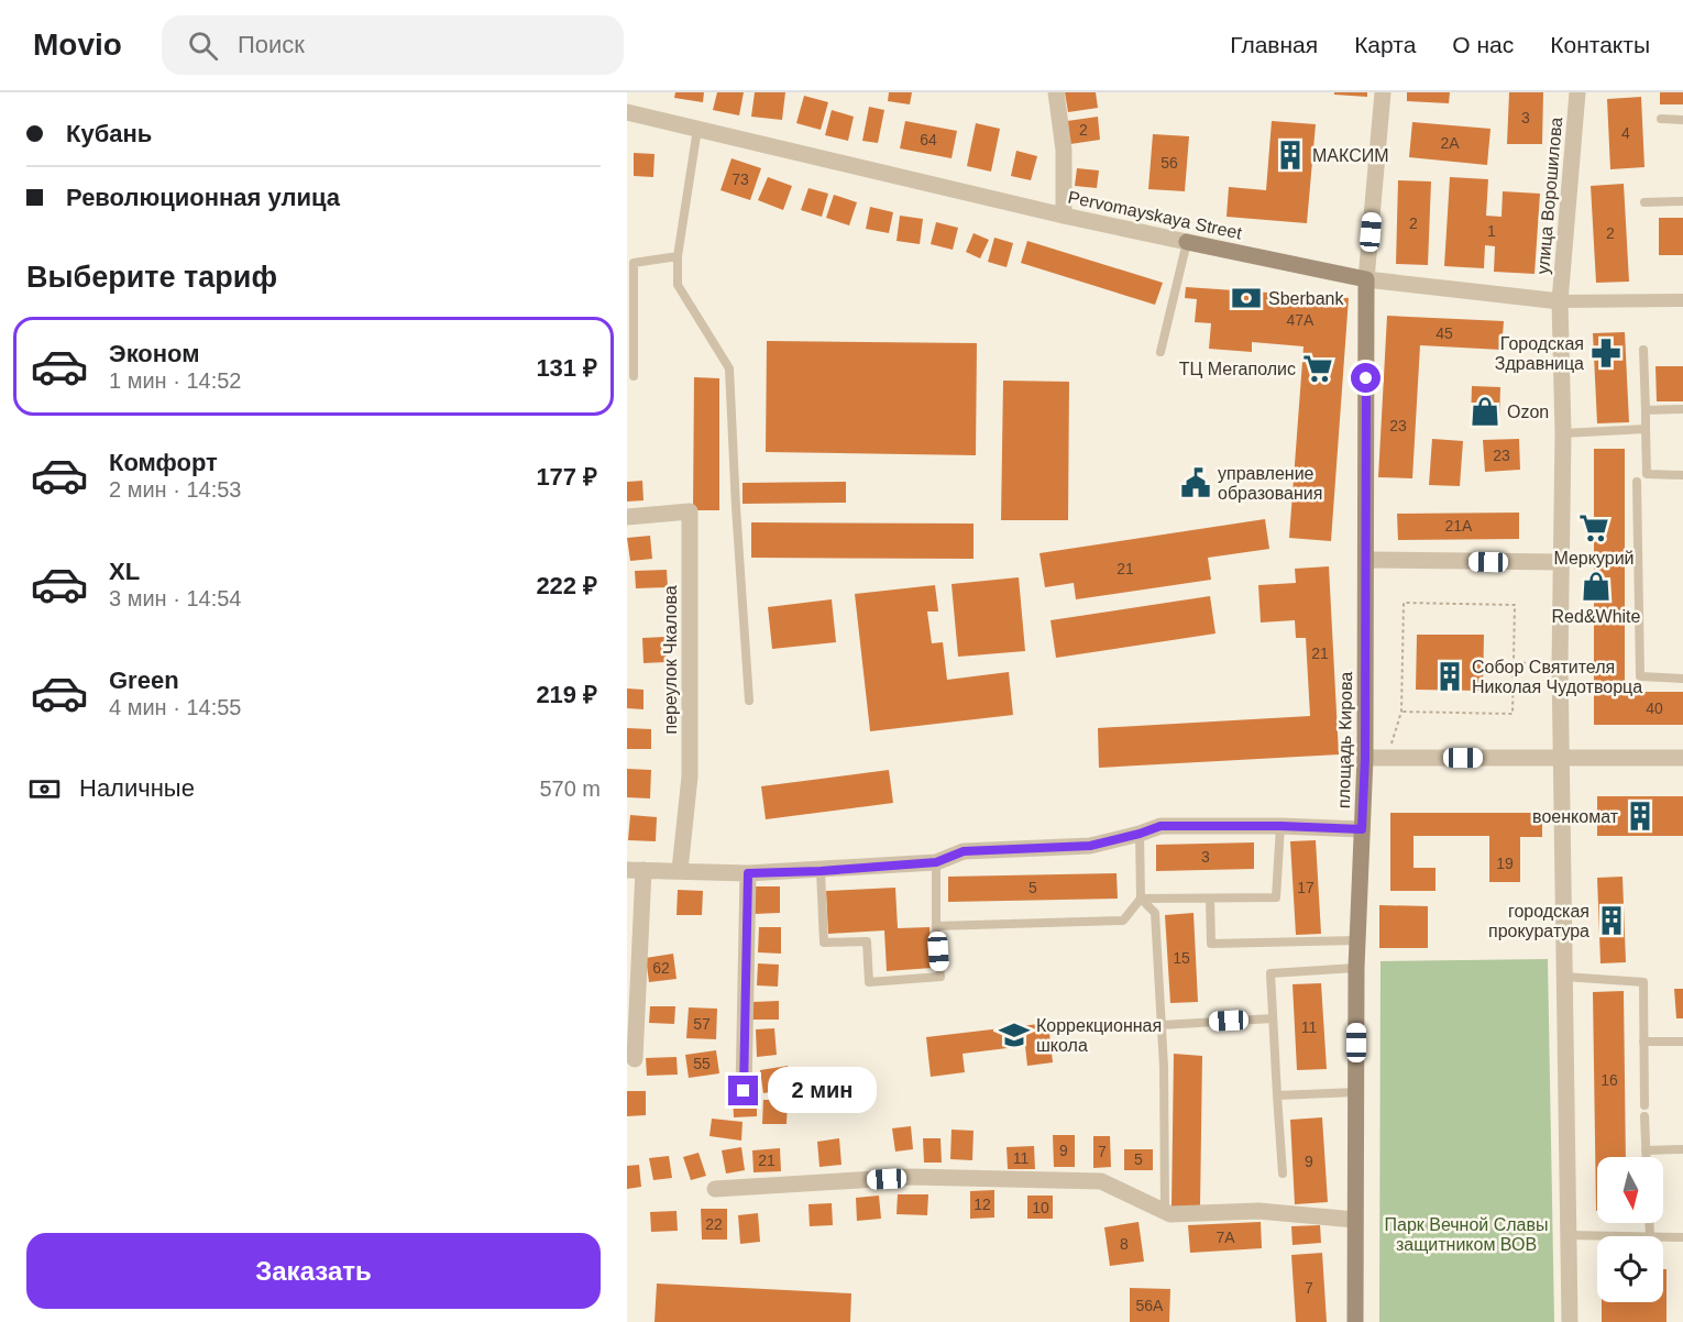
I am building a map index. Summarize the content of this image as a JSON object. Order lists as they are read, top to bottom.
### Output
{
  "streets": {
    "main road": ["Pervomayskaya Street", "площадь Кирова"],
    "street": ["улица Ворошилова", "переулок Чкалова"]
  },
  "crossings": [
    ["улица Ворошилова", "Pervomayskaya Street"],
    ["Pervomayskaya Street", "площадь Кирова"]
  ],
  "parks": ["Парк Вечной Славы защитником ВОВ"],
  "places": {
    "building": [
      "МАКСИМ",
      "Собор Святителя Николая Чудотворца",
      "военкомат",
      "городская прокуратура"
    ],
    "bank": ["Sberbank"],
    "pharmacy": ["Городская Здравница"],
    "supermarket": ["ТЦ Мегаполис", "Меркурий"],
    "shop": ["Ozon", "Red&White"],
    "public building": ["управление образования"],
    "school or university": ["Коррекционная школа"]
  },
  "house_numbers": [
    "3",
    "2",
    "4",
    "64",
    "2А",
    "56",
    "73",
    "2",
    "1",
    "2",
    "47А",
    "45",
    "23",
    "23",
    "21А",
    "21",
    "21",
    "40",
    "3",
    "19",
    "5",
    "17",
    "15",
    "62",
    "57",
    "11",
    "55",
    "16",
    "9",
    "7",
    "11",
    "5",
    "21",
    "9",
    "12",
    "10",
    "22",
    "7А",
    "8",
    "7",
    "56А"
  ],
  "north": "bottom",
  "page": {
    "header": "Movio",
    "search": "Поиск",
    "nav": [
      "Главная",
      "Карта",
      "О нас",
      "Контакты"
    ],
    "banner": ["Кубань", "Революционная улица"],
    "heading": "Выберите тариф",
    "list": [
      {
        "name": "Эконом",
        "note": "1 мин · 14:52",
        "value": "131 ₽"
      },
      {
        "name": "Комфорт",
        "note": "2 мин · 14:53",
        "value": "177 ₽"
      },
      {
        "name": "XL",
        "note": "3 мин · 14:54",
        "value": "222 ₽"
      },
      {
        "name": "Green",
        "note": "4 мин · 14:55",
        "value": "219 ₽"
      }
    ],
    "pay": ["Наличные", "570 m"],
    "bubble": "2 мин",
    "buttons": "Заказать"
  }
}
